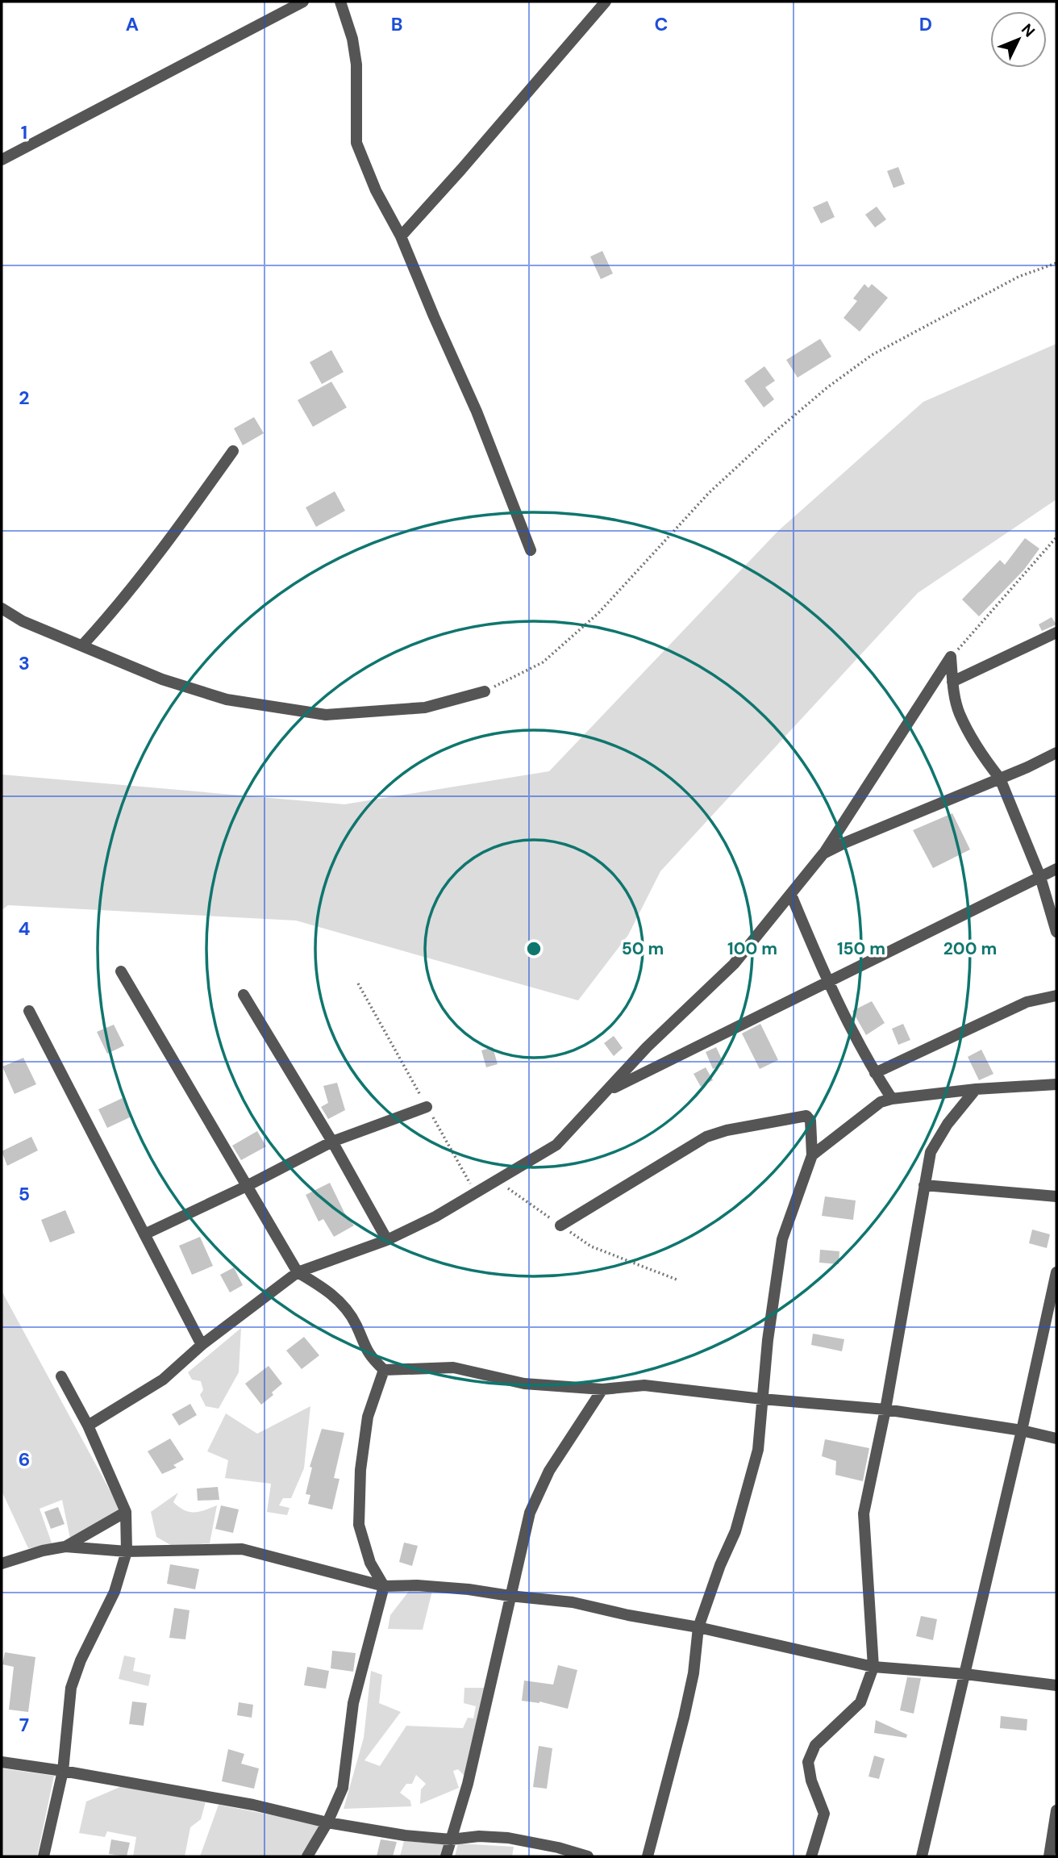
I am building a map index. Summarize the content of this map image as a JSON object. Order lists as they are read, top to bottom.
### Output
{
  "north": "top right",
  "grid": {
    "columns": [
      "A",
      "B",
      "C",
      "D"
    ],
    "rows": [
      "1",
      "2",
      "3",
      "4",
      "5",
      "6",
      "7"
    ]
  },
  "rings": [
    "50 m",
    "100 m",
    "150 m",
    "200 m"
  ]
}
